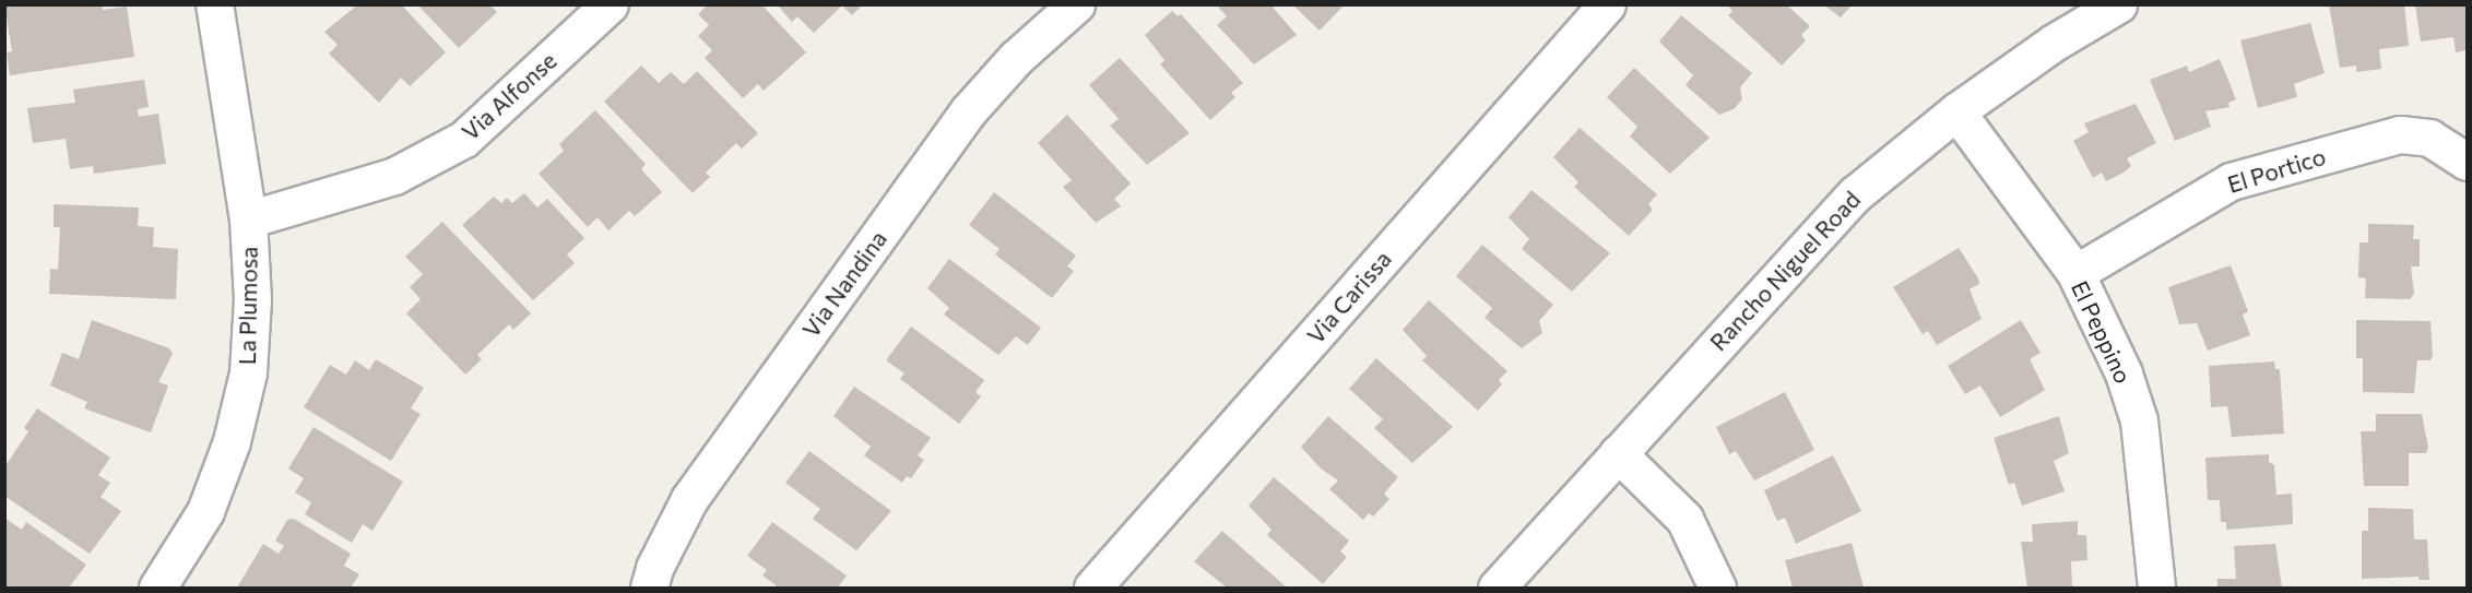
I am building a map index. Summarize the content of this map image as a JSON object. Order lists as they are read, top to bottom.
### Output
{
  "streets": {
    "street": [
      "Via Alfonse",
      "El Portico",
      "Rancho Niguel Road",
      "Via Nandina",
      "Via Carissa",
      "La Plumosa",
      "El Peppino"
    ]
  },
  "crossings": [
    ["Via Alfonse", "La Plumosa"],
    ["El Portico", "El Peppino"],
    ["Rancho Niguel Road", "El Peppino"]
  ]
}
